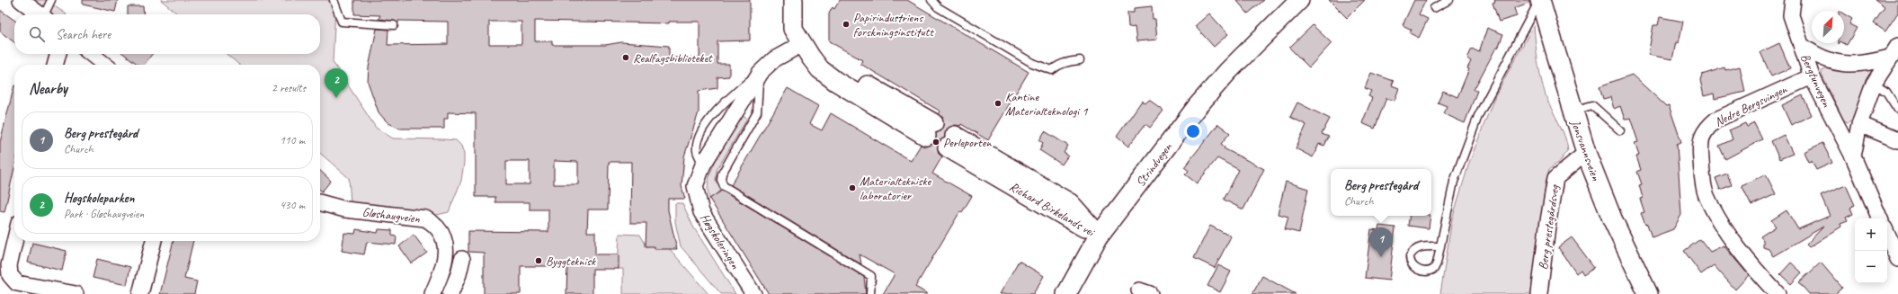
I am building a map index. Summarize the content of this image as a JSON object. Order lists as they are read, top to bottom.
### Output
{
  "streets": {
    "street": [
      "Bergtunvegen",
      "Nedre Bergsvingen",
      "Jonsvannsveien",
      "Strindvegen",
      "Richard Birkelands vei",
      "Gløshaugveien",
      "Berg prestegårdsveg",
      "Høgskoleringen"
    ]
  },
  "crossings": [
    ["Bergtunvegen", "Nedre Bergsvingen"],
    ["Jonsvannsveien", "Berg prestegårdsveg"],
    ["Strindvegen", "Richard Birkelands vei"]
  ],
  "places": [
    "Papirindustriens forskningsinstitutt",
    "Realfagsbiblioteket",
    "Kantine Materialteknologi 1",
    "Perleporten",
    "Materialtekniske laboratorier",
    "Byggteknisk"
  ],
  "north": "top right",
  "page": {
    "search": "Search here",
    "heading": ["Nearby", "2 results"],
    "pins": ["2", "1"],
    "list": [
      {
        "mark": "1",
        "name": "Berg prestegård",
        "note": "Church",
        "value": "110 m"
      },
      {
        "mark": "2",
        "name": "Høgskoleparken",
        "note": "Park · Gløshaugveien",
        "value": "430 m"
      }
    ],
    "popup": ["Berg prestegård", "Church"],
    "map_buttons": ["+", "−"]
  }
}
